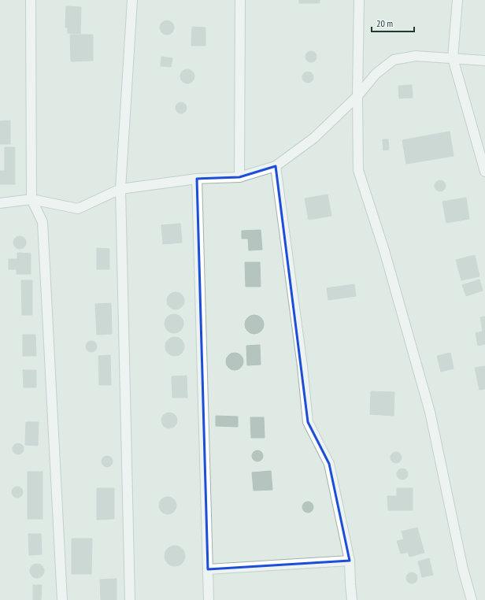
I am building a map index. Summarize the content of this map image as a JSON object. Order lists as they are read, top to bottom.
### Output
{
  "scale_bar": "20 m"
}
